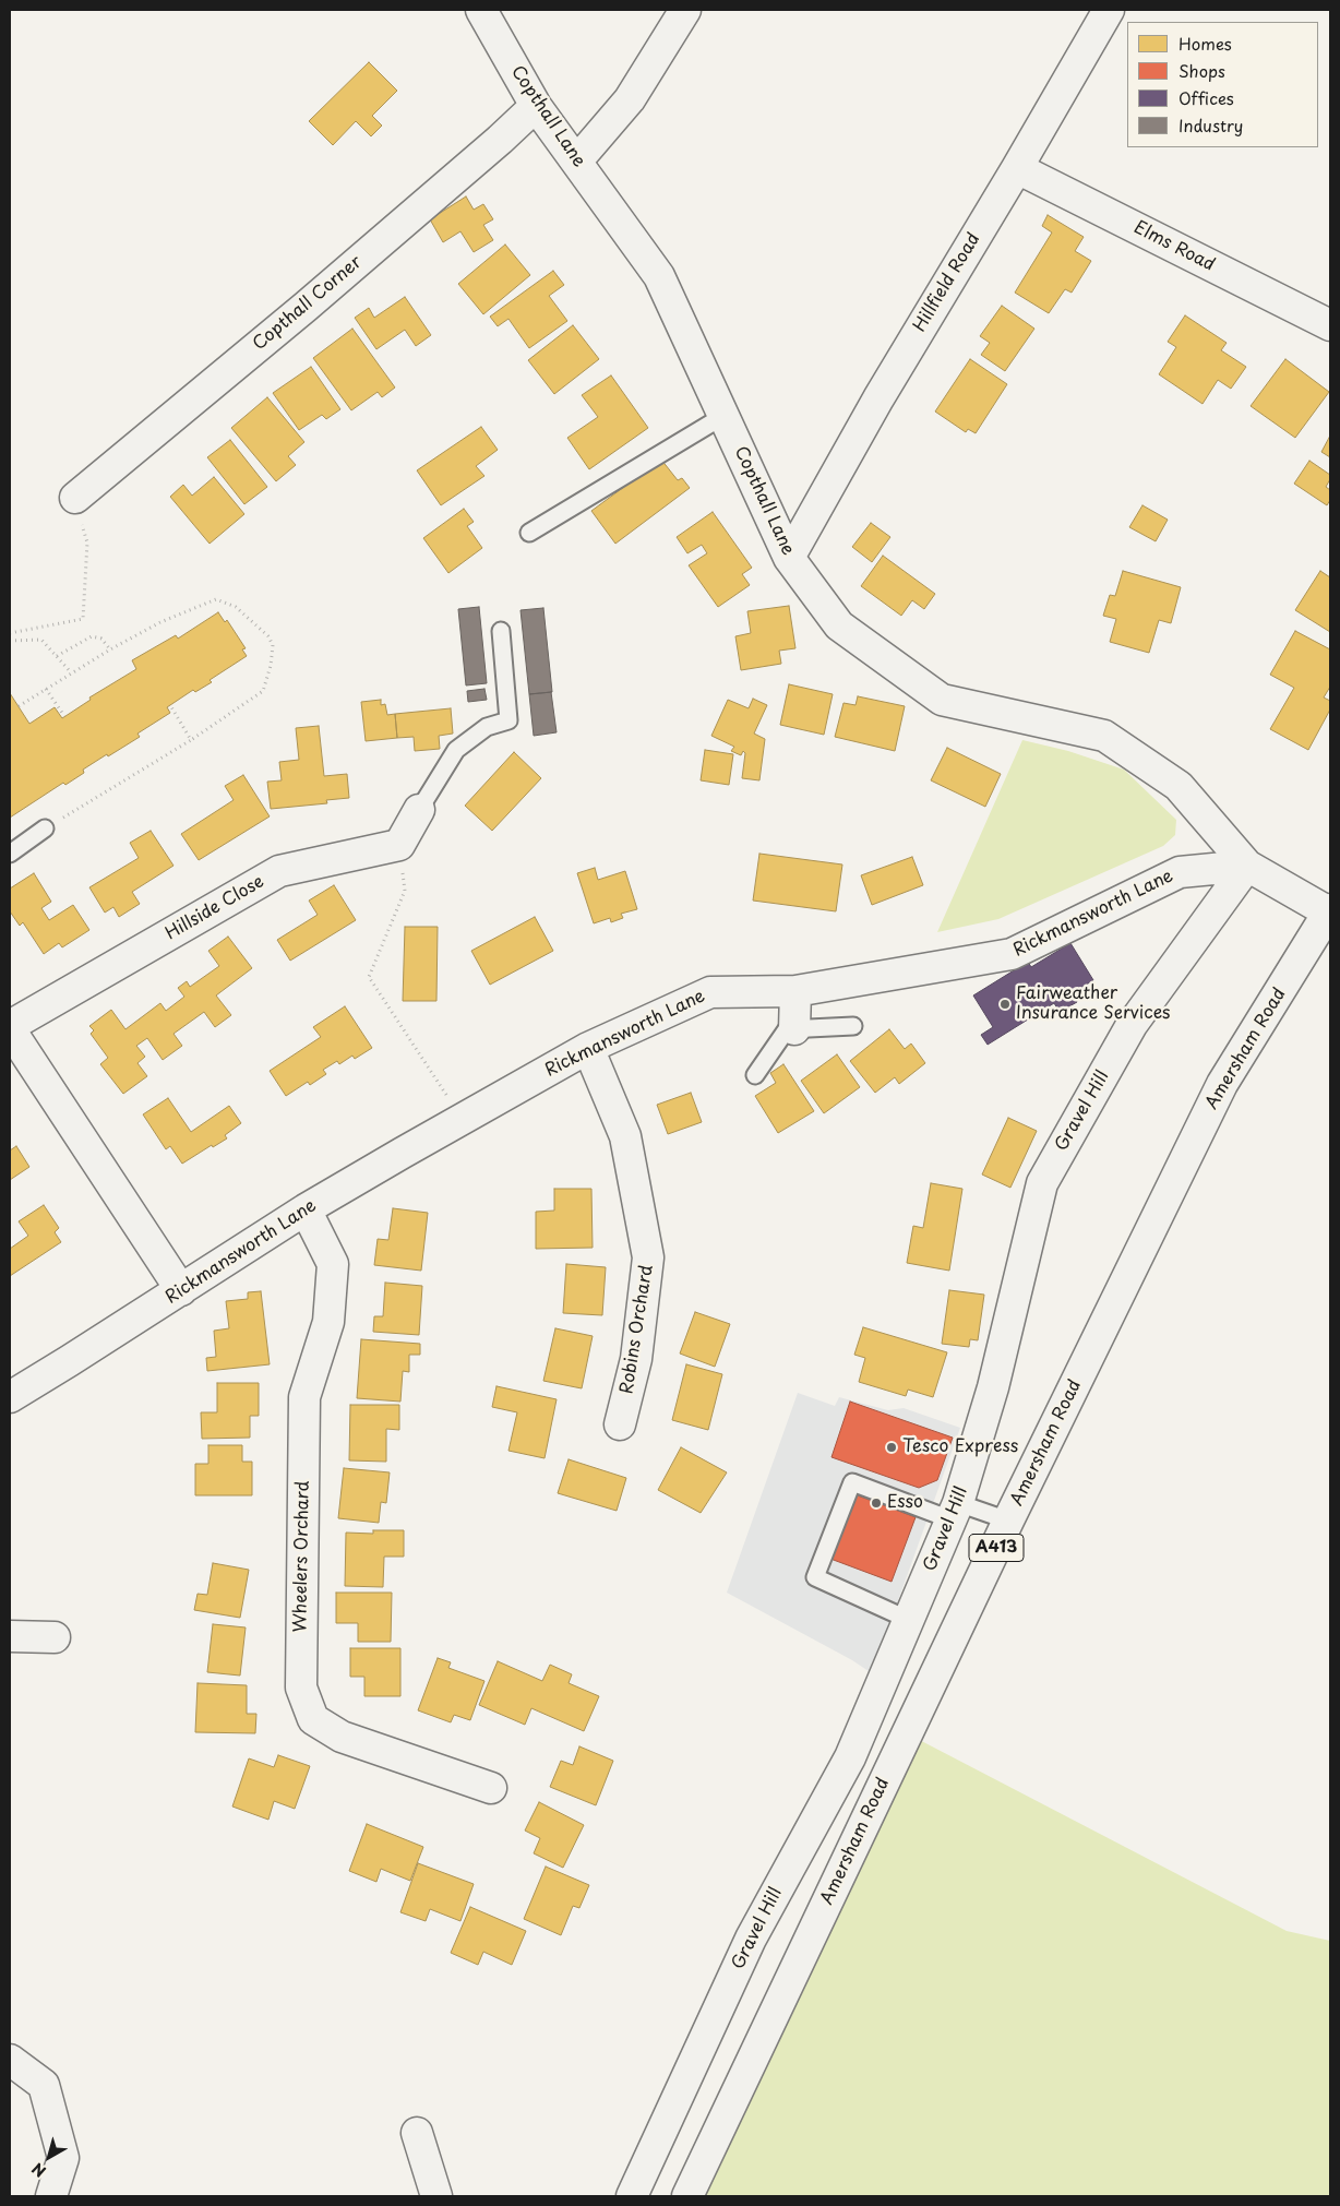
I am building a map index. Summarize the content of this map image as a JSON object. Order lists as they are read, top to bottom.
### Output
{
  "streets": {
    "main road": [
      "Copthall Lane",
      "Elms Road",
      "Hillfield Road",
      "Copthall Corner",
      "Hillside Close",
      "Rickmansworth Lane",
      "Amersham Road",
      "Gravel Hill",
      "Robins Orchard",
      "A413",
      "Wheelers Orchard"
    ]
  },
  "crossings": [
    ["Copthall Lane", "Hillfield Road"],
    ["Copthall Lane", "Copthall Corner"],
    ["Copthall Lane", "Rickmansworth Lane"],
    ["Copthall Lane", "Gravel Hill"],
    ["Elms Road", "Hillfield Road"],
    ["Hillside Close", "Rickmansworth Lane"],
    ["Rickmansworth Lane", "Gravel Hill"],
    ["Rickmansworth Lane", "Robins Orchard"],
    ["Rickmansworth Lane", "Wheelers Orchard"]
  ],
  "places": ["Fairweather Insurance Services", "Tesco Express", "Esso"],
  "legend": [
    "Homes",
    "Shops",
    "Offices",
    "Industry"
  ],
  "north": "bottom left"
}
